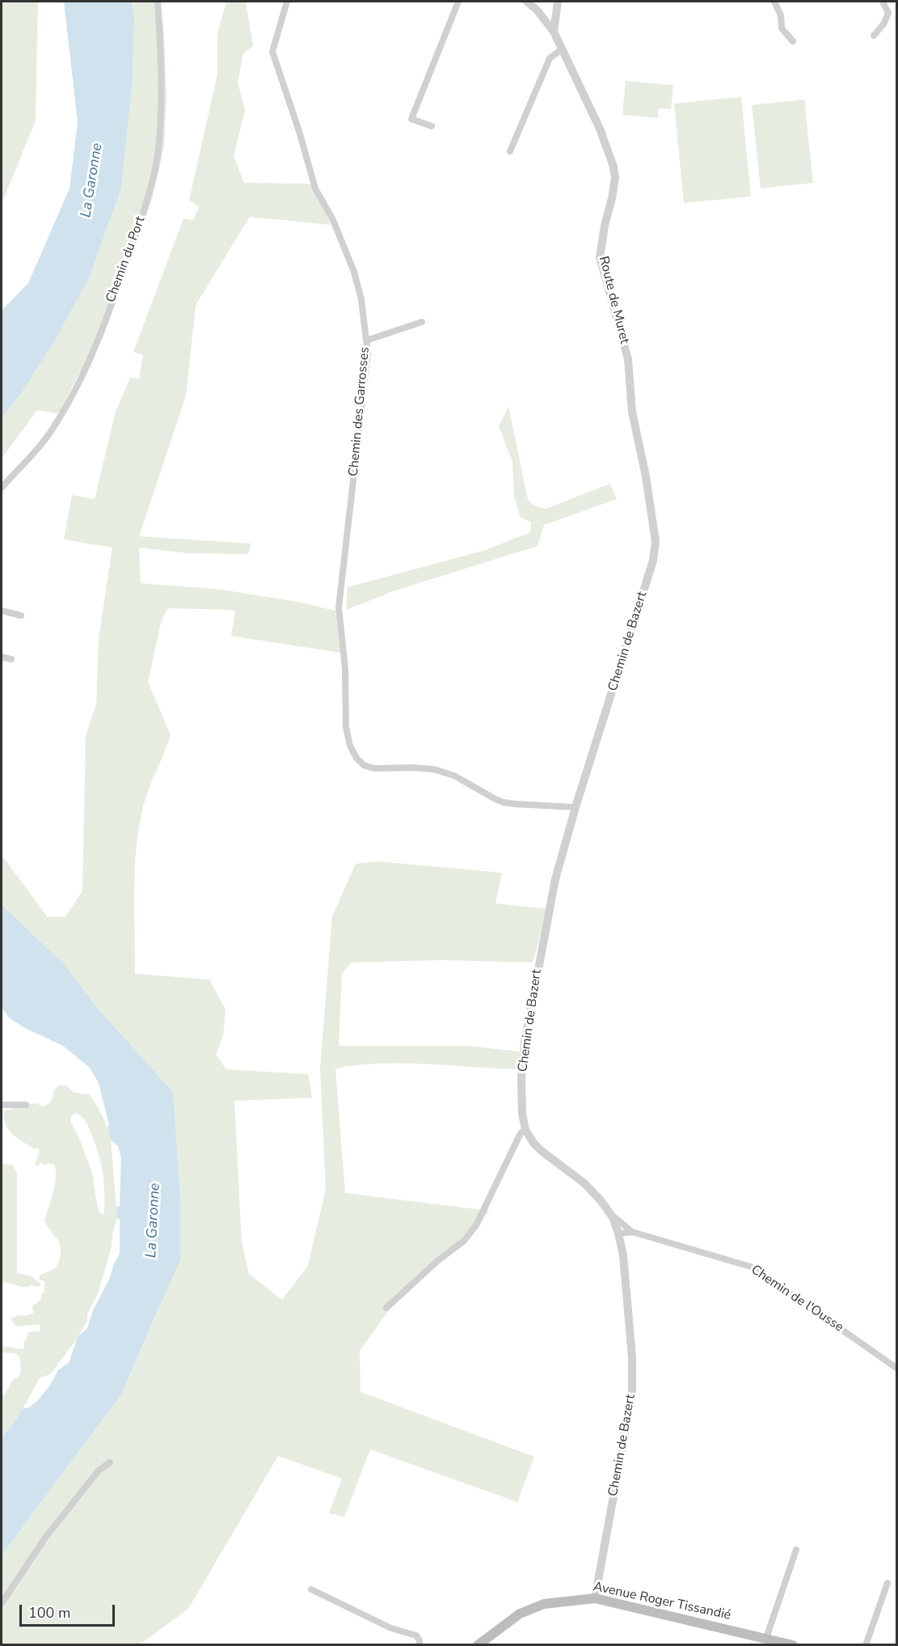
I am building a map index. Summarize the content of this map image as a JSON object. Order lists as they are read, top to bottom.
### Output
{
  "streets": {
    "main road": ["Avenue Roger Tissandié"],
    "street": [
      "Chemin du Port",
      "Route de Muret",
      "Chemin des Garrosses",
      "Chemin de Bazert",
      "Chemin de l'Ousse"
    ]
  },
  "crossings": [
    ["Route de Muret", "Chemin de Bazert"],
    ["Chemin des Garrosses", "Chemin de Bazert"],
    ["Chemin de Bazert", "Chemin de l'Ousse"],
    ["Chemin de Bazert", "Avenue Roger Tissandié"]
  ],
  "water": ["La Garonne"],
  "scale_bar": "100 m"
}
